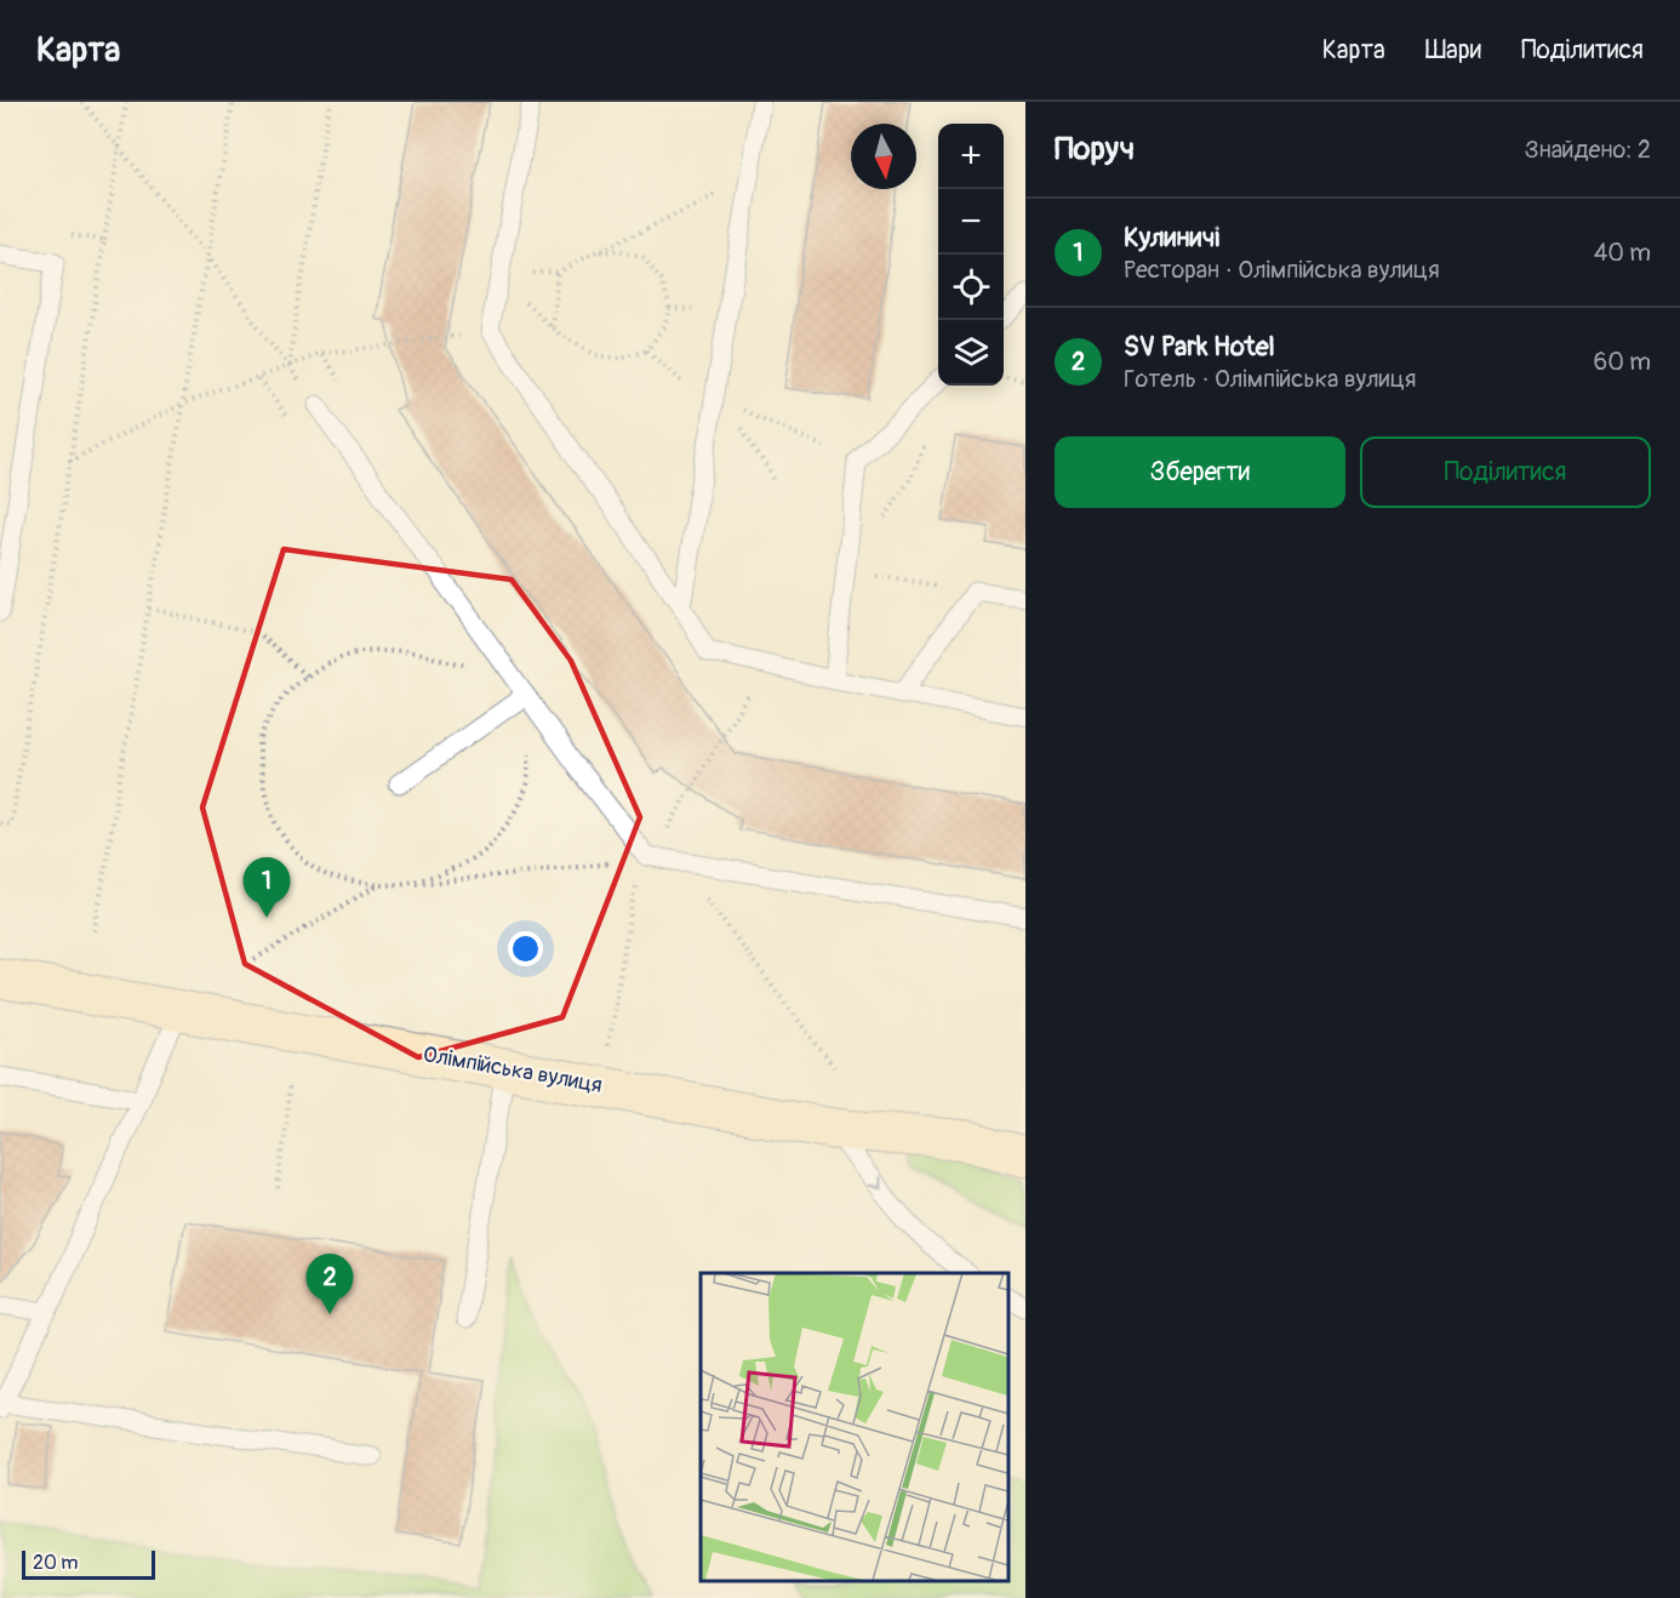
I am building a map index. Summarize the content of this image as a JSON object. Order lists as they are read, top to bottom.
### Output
{
  "streets": {
    "street": ["Олімпійська вулиця"]
  },
  "scale_bar": "20 m",
  "north": "bottom",
  "page": {
    "header": "Карта",
    "nav": ["Карта", "Шари", "Поділитися"],
    "heading": ["Поруч", "Знайдено: 2"],
    "map_buttons": ["+", "−"],
    "list": [
      {
        "mark": "1",
        "name": "Кулиничі",
        "note": "Ресторан · Олімпійська вулиця",
        "value": "40 m"
      },
      {
        "mark": "2",
        "name": "SV Park Hotel",
        "note": "Готель · Олімпійська вулиця",
        "value": "60 m"
      }
    ],
    "buttons": ["Зберегти", "Поділитися"],
    "pins": ["1", "2"],
    "scale": "20 m"
  }
}
